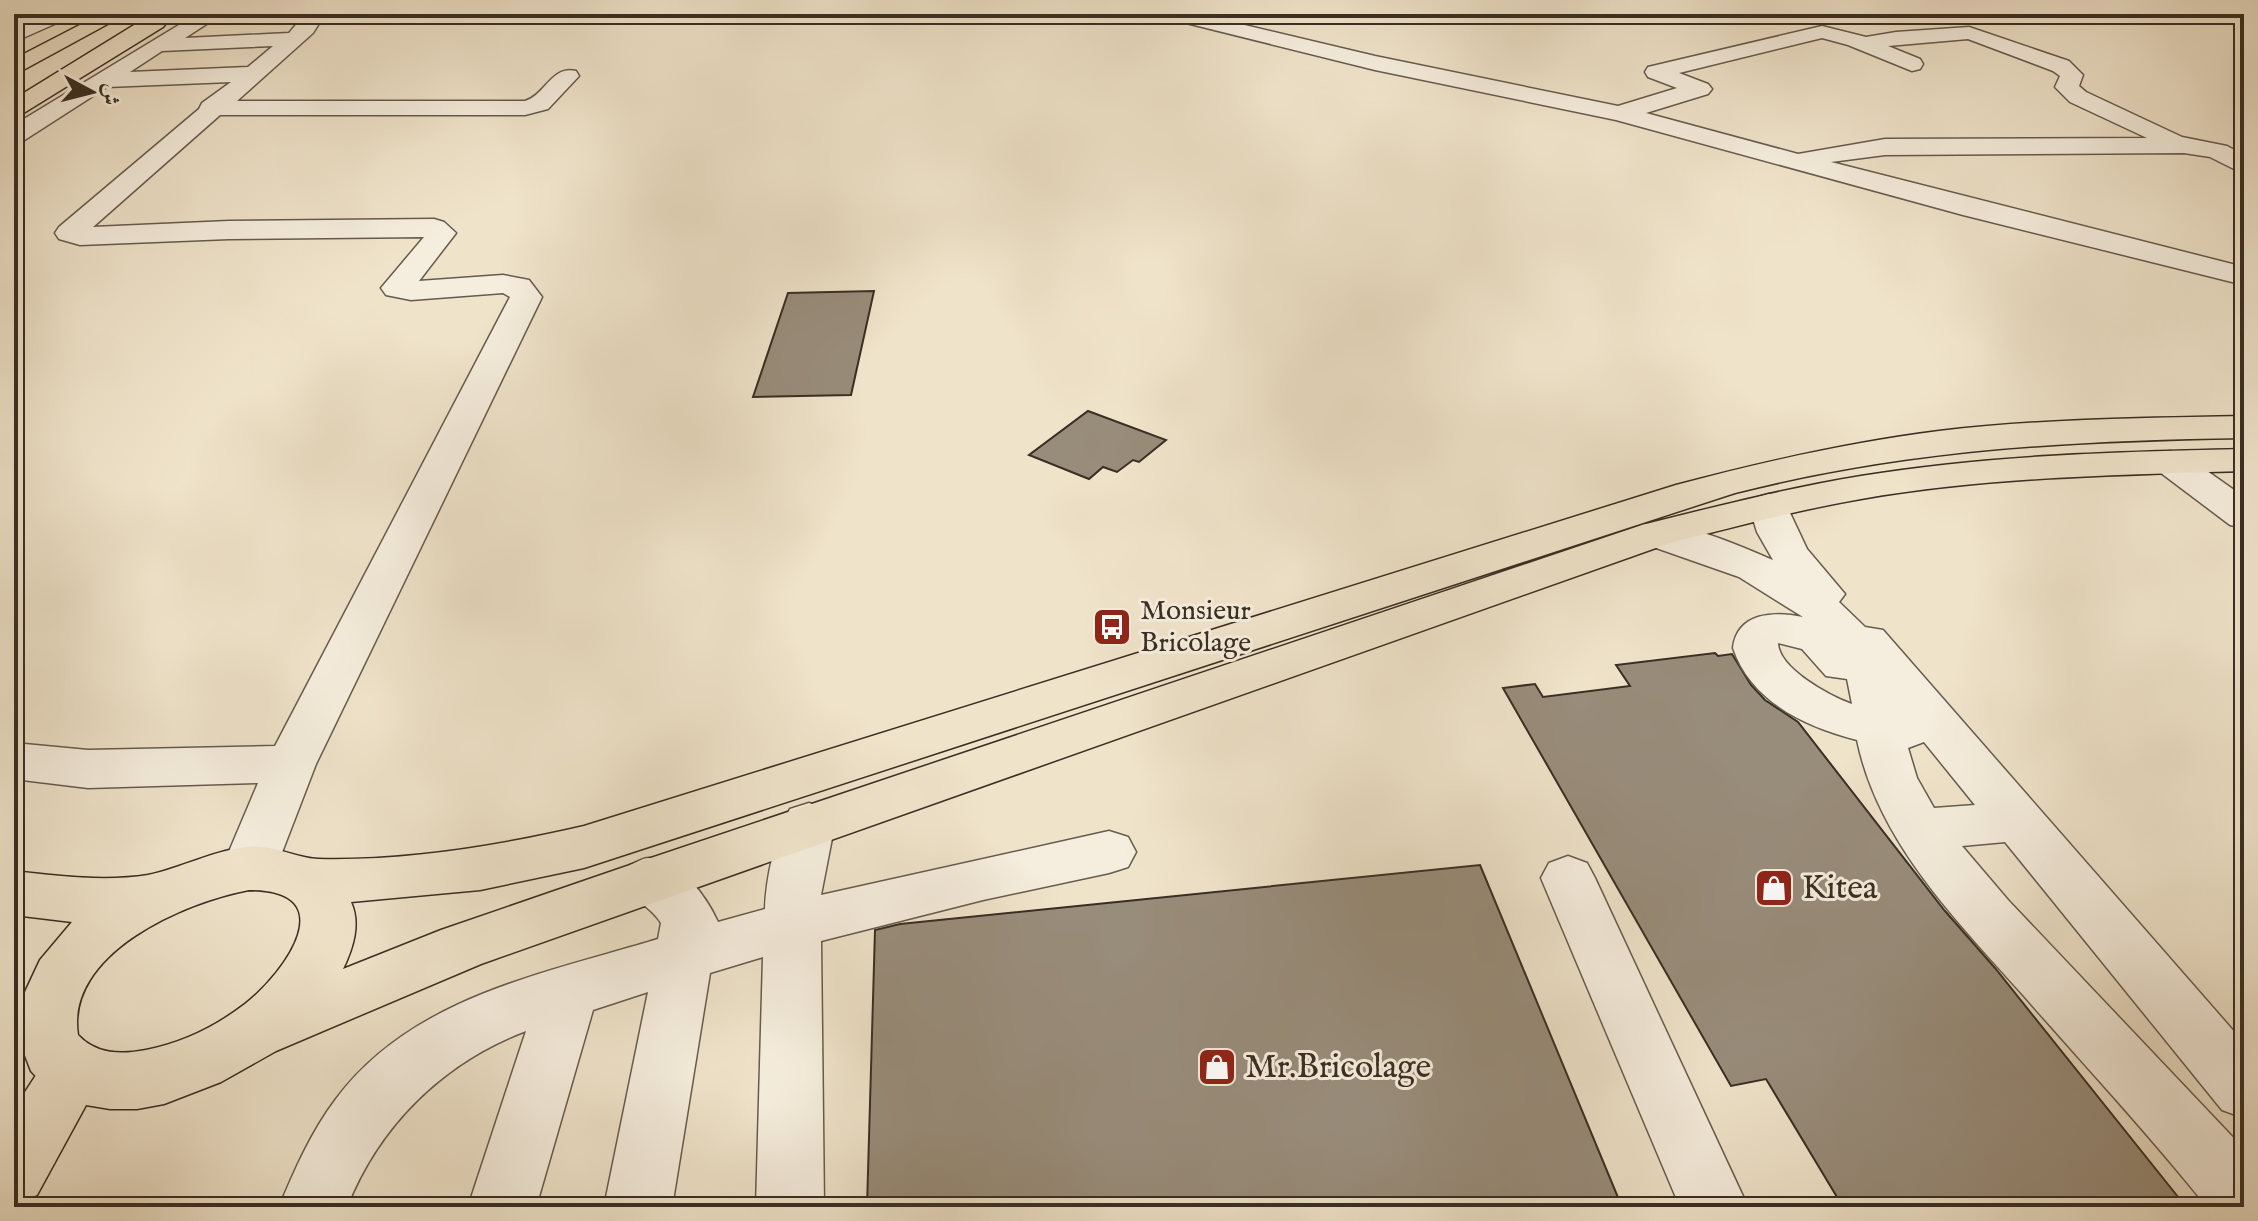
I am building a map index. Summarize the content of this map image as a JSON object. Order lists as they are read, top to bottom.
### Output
{
  "places": {
    "bus stop": ["Monsieur Bricolage"],
    "shop": ["Kitea", "Mr.Bricolage"]
  },
  "north": "right"
}
